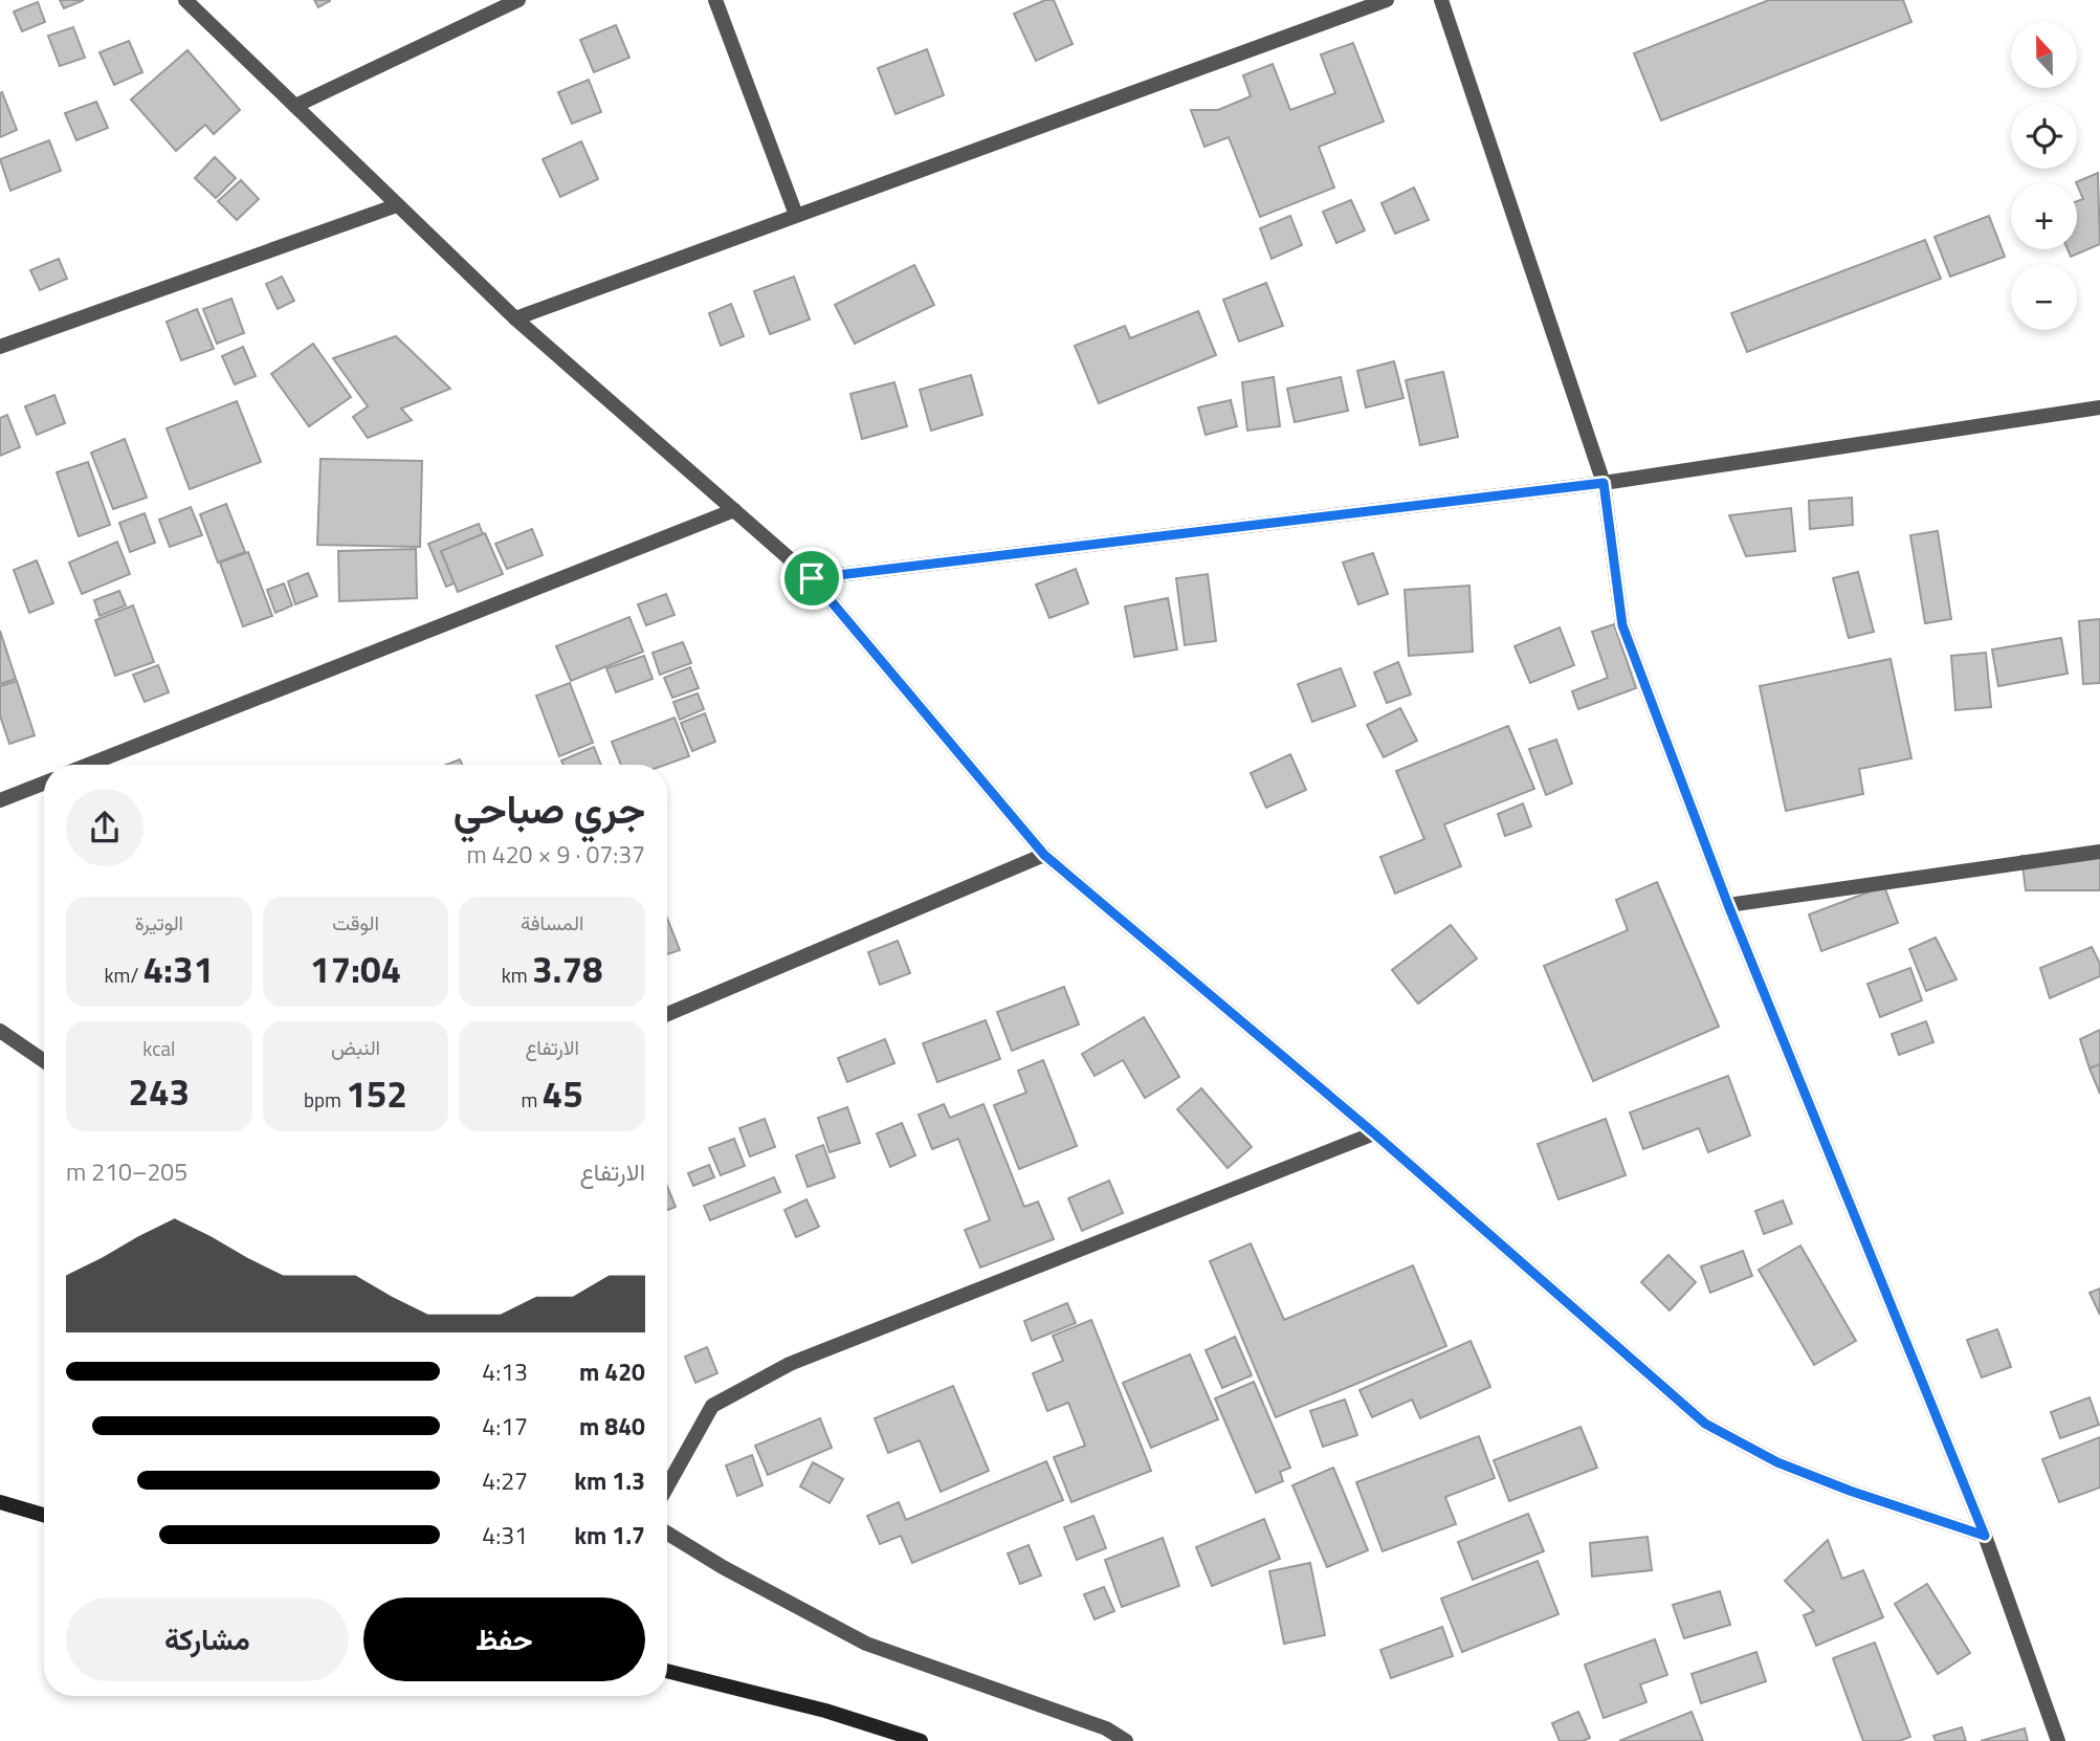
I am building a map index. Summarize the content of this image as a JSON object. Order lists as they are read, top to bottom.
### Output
{
  "north": "top",
  "page": {
    "map_buttons": ["+", "−"],
    "heading": ["جري صباحي", "07:37 · 9 × 420 m"],
    "stats": [
      ["المسافة", "3.78 km"],
      ["الوقت", "17:04"],
      ["الوتيرة", "4:31 /km"],
      ["الارتفاع", "45 m"],
      ["النبض", "152 bpm"],
      ["kcal", "243"]
    ],
    "chart": ["الارتفاع", "205–210 m"],
    "list": [
      {
        "name": "420 m",
        "note": "4:13"
      },
      {
        "name": "840 m",
        "note": "4:17"
      },
      {
        "name": "1.3 km",
        "note": "4:27"
      },
      {
        "name": "1.7 km",
        "note": "4:31"
      }
    ],
    "buttons": ["حفظ", "مشاركة"]
  }
}
